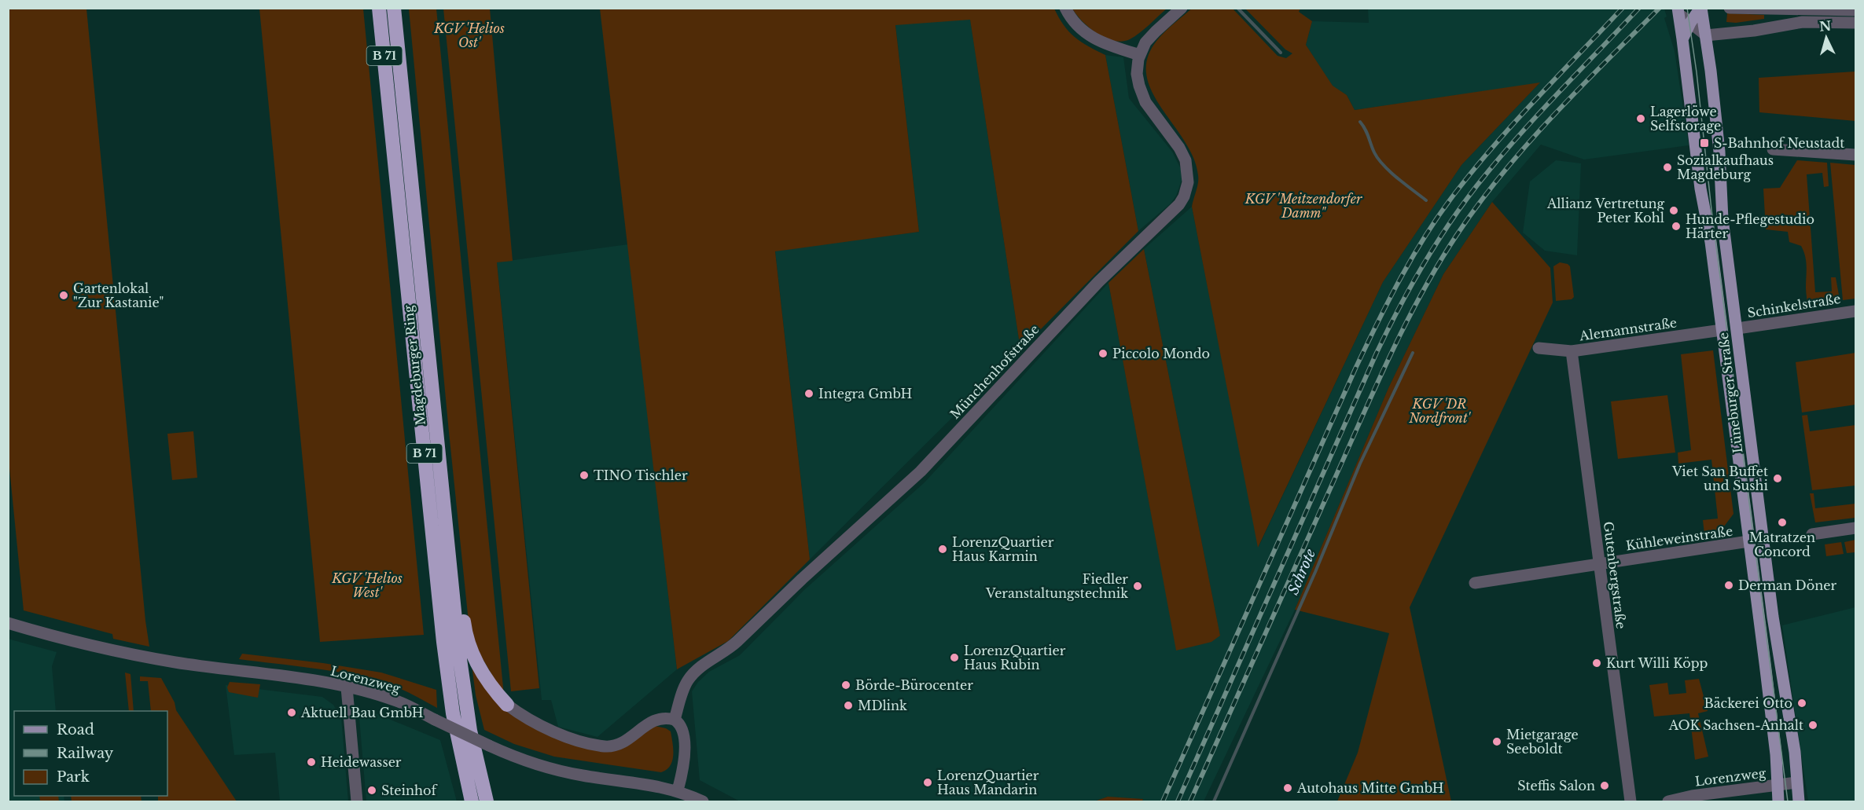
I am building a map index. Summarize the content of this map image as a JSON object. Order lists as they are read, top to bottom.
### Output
{
  "streets": {
    "highway": ["B 71", "Magdeburger Ring"],
    "main road": ["Lüneburger Straße"],
    "street": [
      "Schinkelstraße",
      "Alemannstraße",
      "Münchenhofstraße",
      "Kühleweinstraße",
      "Gutenbergstraße",
      "Lorenzweg"
    ]
  },
  "crossings": [
    ["Schinkelstraße", "Lüneburger Straße"],
    ["Alemannstraße", "Lüneburger Straße"],
    ["Alemannstraße", "Gutenbergstraße"],
    ["Lüneburger Straße", "Kühleweinstraße"],
    ["Lüneburger Straße", "Lorenzweg"],
    ["Kühleweinstraße", "Gutenbergstraße"]
  ],
  "water": ["Schrote"],
  "parks": [
    "KGV 'Helios Ost'",
    "KGV 'Meitzendorfer Damm\"",
    "KGV 'DR Nordfront'",
    "KGV 'Helios West'"
  ],
  "places": {
    "other": [
      "Lagerlöwe Selfstorage",
      "Sozialkaufhaus Magdeburg",
      "Allianz Vertretung Peter Kohl",
      "Hunde-Pflegestudio Härter",
      "Gartenlokal \"Zur Kastanie\"",
      "Piccolo Mondo",
      "Integra GmbH",
      "TINO Tischler",
      "Viet San Buffet und Sushi",
      "Matratzen Concord",
      "LorenzQuartier Haus Karmin",
      "Derman Döner",
      "Fiedler Veranstaltungstechnik",
      "LorenzQuartier Haus Rubin",
      "Kurt Willi Köpp",
      "Börde-Bürocenter",
      "Bäckerei Otto",
      "MDlink",
      "Aktuell Bau GmbH",
      "AOK Sachsen-Anhalt",
      "Mietgarage Seeboldt",
      "Heidewasser",
      "LorenzQuartier Haus Mandarin",
      "Steffis Salon",
      "Autohaus Mitte GmbH",
      "Steinhof"
    ],
    "transit": ["S-Bahnhof Neustadt"]
  },
  "legend": ["Road", "Railway", "Park"],
  "north": "top"
}
